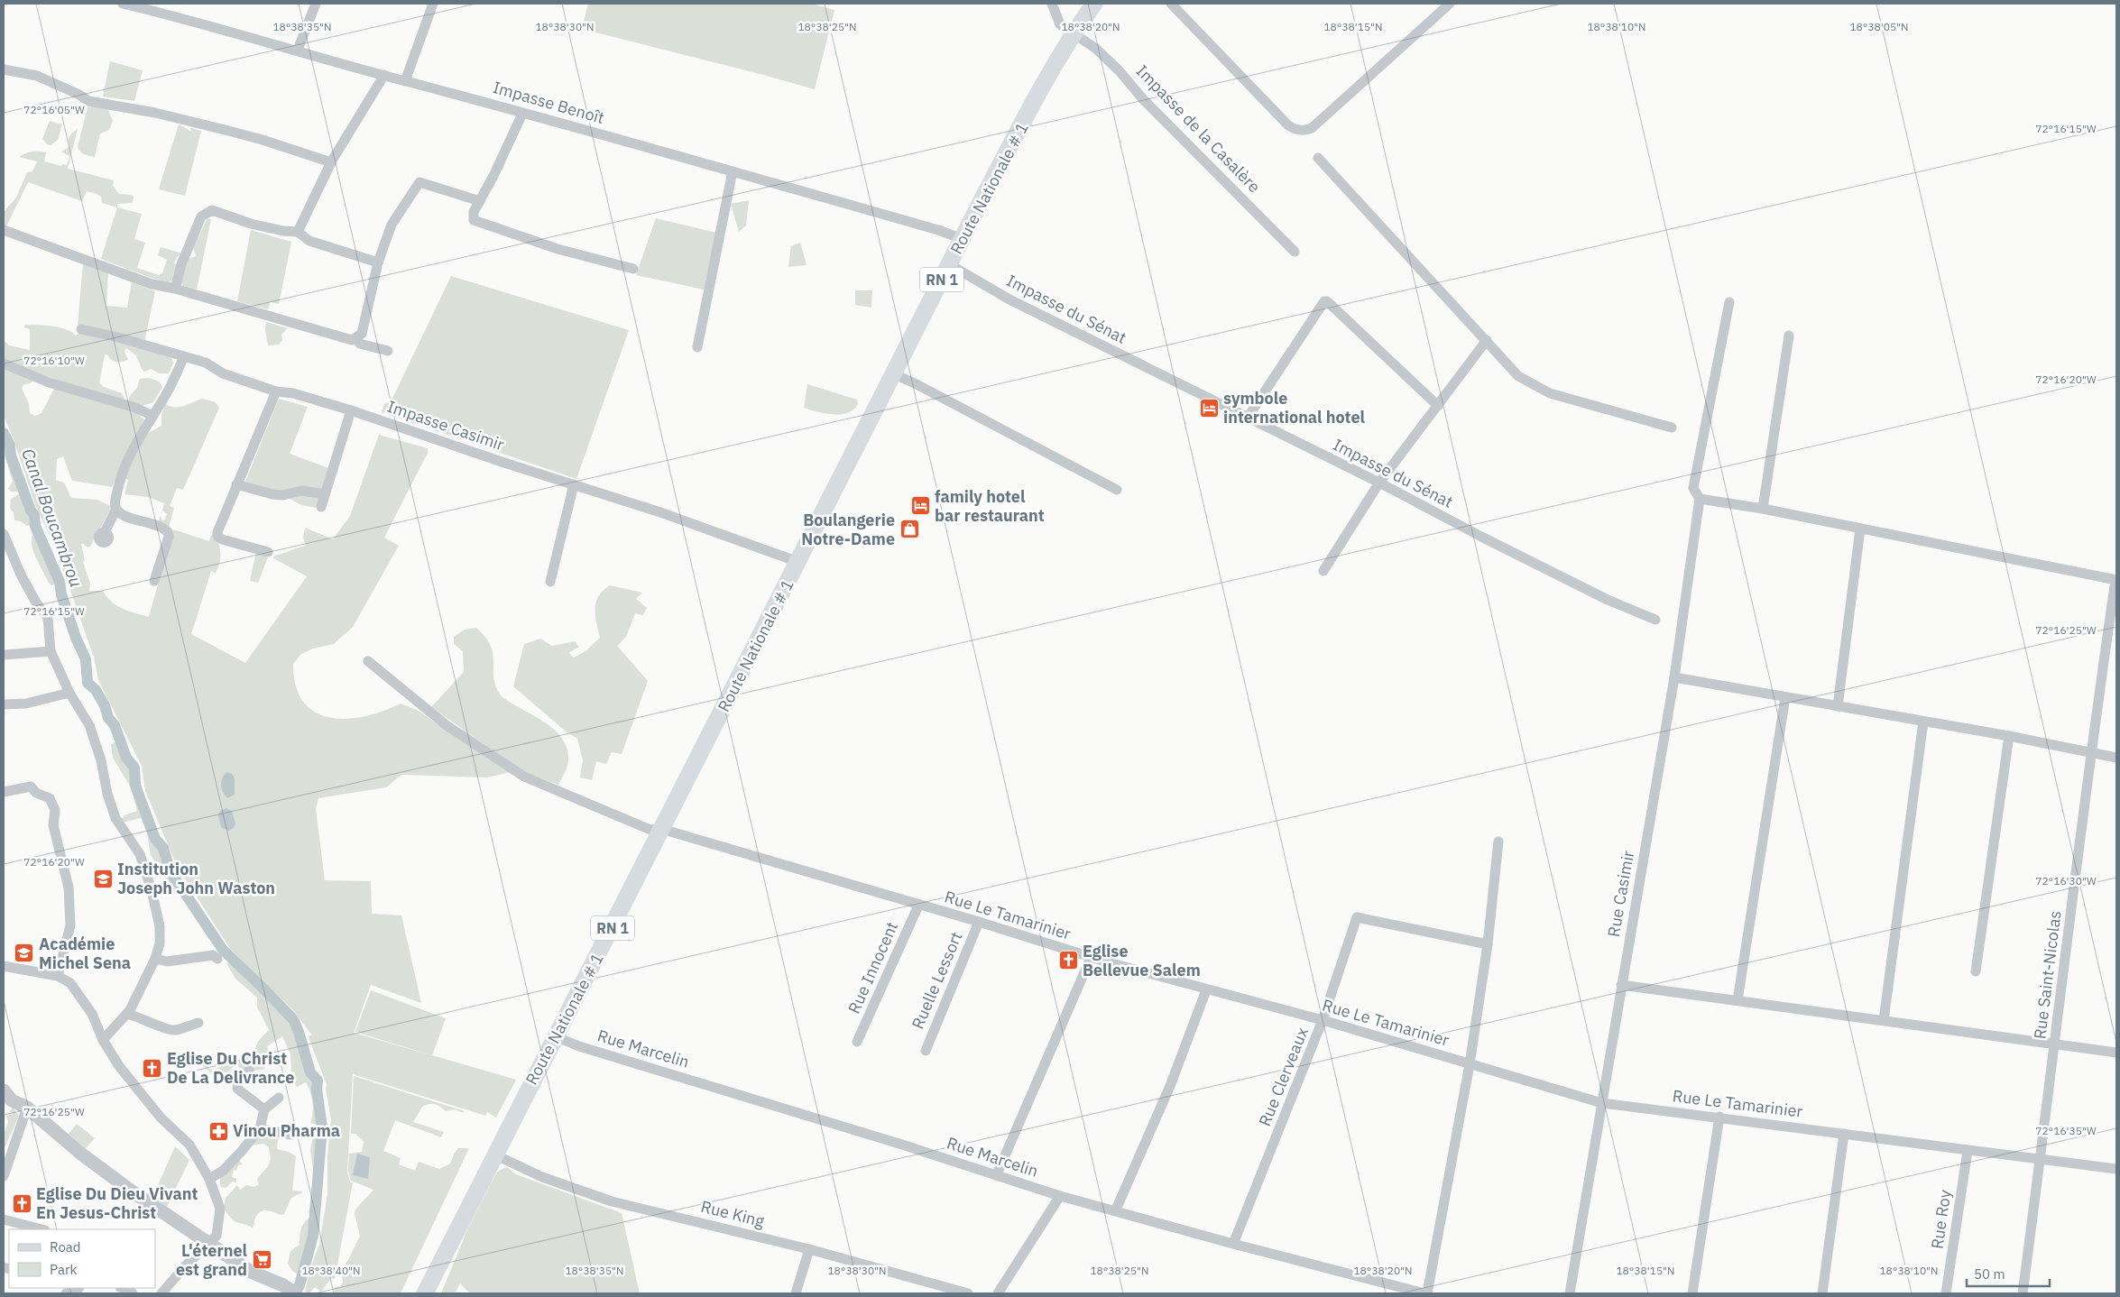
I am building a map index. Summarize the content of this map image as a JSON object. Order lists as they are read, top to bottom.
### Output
{
  "streets": {
    "main road": ["Route Nationale # 1", "RN 1"],
    "street": [
      "Impasse Benoît",
      "Impasse de la Casalère",
      "Impasse du Sénat",
      "Impasse Casimir",
      "Rue Casimir",
      "Rue Le Tamarinier",
      "Rue Innocent",
      "Rue Saint-Nicolas",
      "Ruelle Lessort",
      "Rue Marcelin",
      "Rue Clerveaux",
      "Rue King",
      "Rue Roy"
    ]
  },
  "crossings": [
    ["Impasse Benoît", "Route Nationale # 1"],
    ["Impasse de la Casalère", "Route Nationale # 1"],
    ["Route Nationale # 1", "Impasse du Sénat"],
    ["Route Nationale # 1", "Impasse Casimir"],
    ["Route Nationale # 1", "Rue Le Tamarinier"],
    ["Route Nationale # 1", "Rue Marcelin"],
    ["Route Nationale # 1", "Rue King"],
    ["Rue Casimir", "Rue Le Tamarinier"],
    ["Rue Le Tamarinier", "Rue Innocent"],
    ["Rue Le Tamarinier", "Rue Saint-Nicolas"],
    ["Rue Le Tamarinier", "Ruelle Lessort"],
    ["Rue Le Tamarinier", "Rue Clerveaux"],
    ["Rue Le Tamarinier", "Rue Roy"],
    ["Rue Marcelin", "Rue Clerveaux"]
  ],
  "water": ["Canal Boucambrou"],
  "places": {
    "hotel": ["symbole international hotel", "family hotel bar restaurant"],
    "shop": ["Boulangerie Notre-Dame"],
    "school or university": ["Institution Joseph John Waston", "Académie Michel Sena"],
    "church": ["Eglise Bellevue Salem", "Eglise Du Christ De La Delivrance", "Eglise Du Dieu Vivant En Jesus-Christ"],
    "pharmacy": ["Vinou Pharma"],
    "supermarket": ["L'éternel est grand"]
  },
  "legend": ["Road", "Park"],
  "scale_bar": "50 m",
  "coordinates": [
    "18°38'35\"N",
    "18°38'30\"N",
    "18°38'25\"N",
    "18°38'20\"N",
    "18°38'15\"N",
    "18°38'10\"N",
    "18°38'05\"N",
    "72°16'05\"W",
    "72°16'15\"W",
    "72°16'10\"W",
    "72°16'20\"W",
    "72°16'25\"W",
    "72°16'30\"W",
    "72°16'35\"W",
    "18°38'40\"N"
  ]
}
